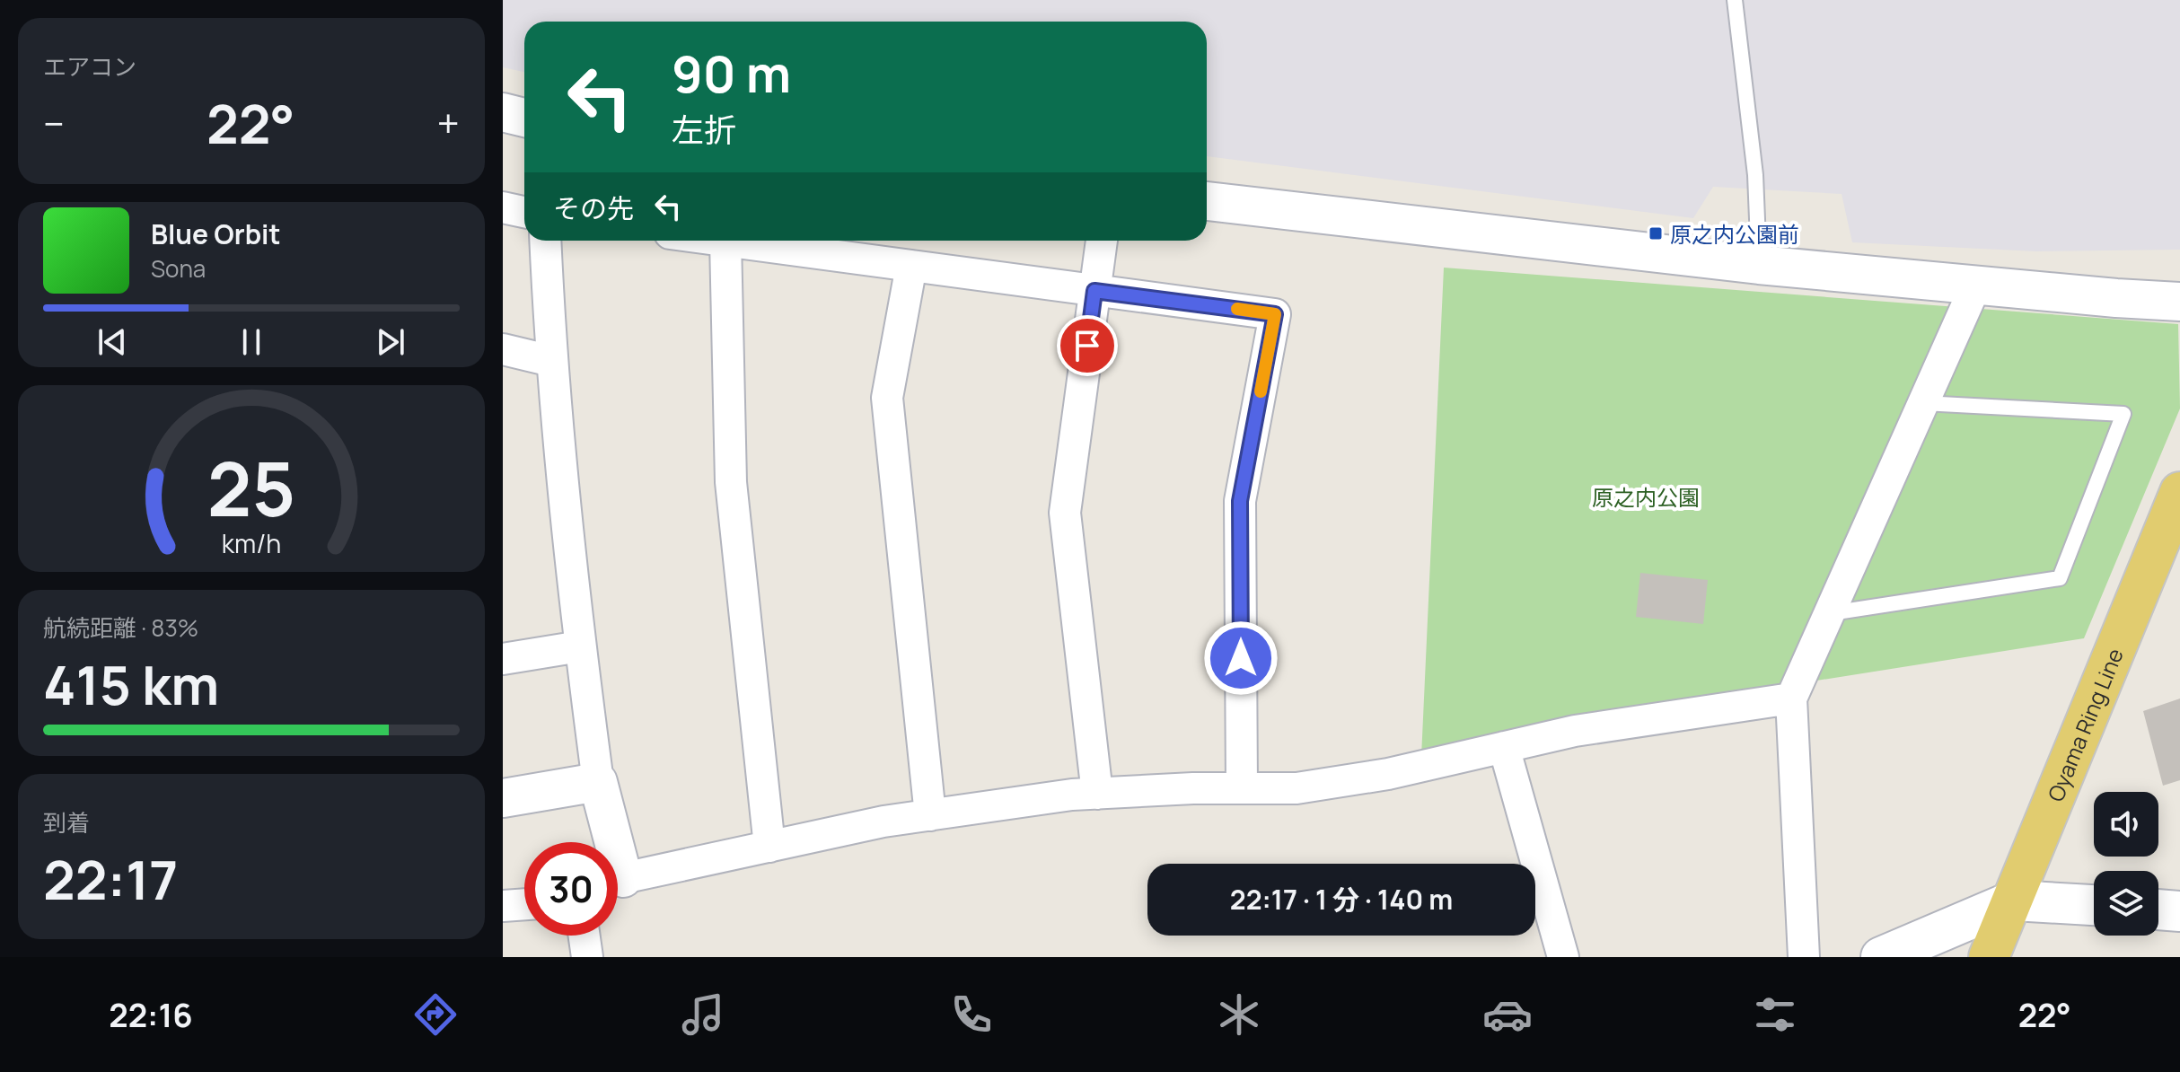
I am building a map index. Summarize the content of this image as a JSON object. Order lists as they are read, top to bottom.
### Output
{
  "streets": {
    "main road": ["Oyama Ring Line"]
  },
  "parks": ["原之内公園"],
  "places": {
    "transit": ["原之内公園前"]
  },
  "page": {
    "tile": [
      "エアコン",
      ["航続距離 · 83%", "415 km"],
      ["到着", "22:17"]
    ],
    "turn": ["90 m", "左折"],
    "heat": ["−", "22°", "+"],
    "then": "その先",
    "song": ["Blue Orbit", "Sona"],
    "limit": "30",
    "trip": "22:17 · 1 分 · 140 m",
    "tabs": ["22:16", "22°"],
    "gauge": ["25", "km/h"]
  }
}
